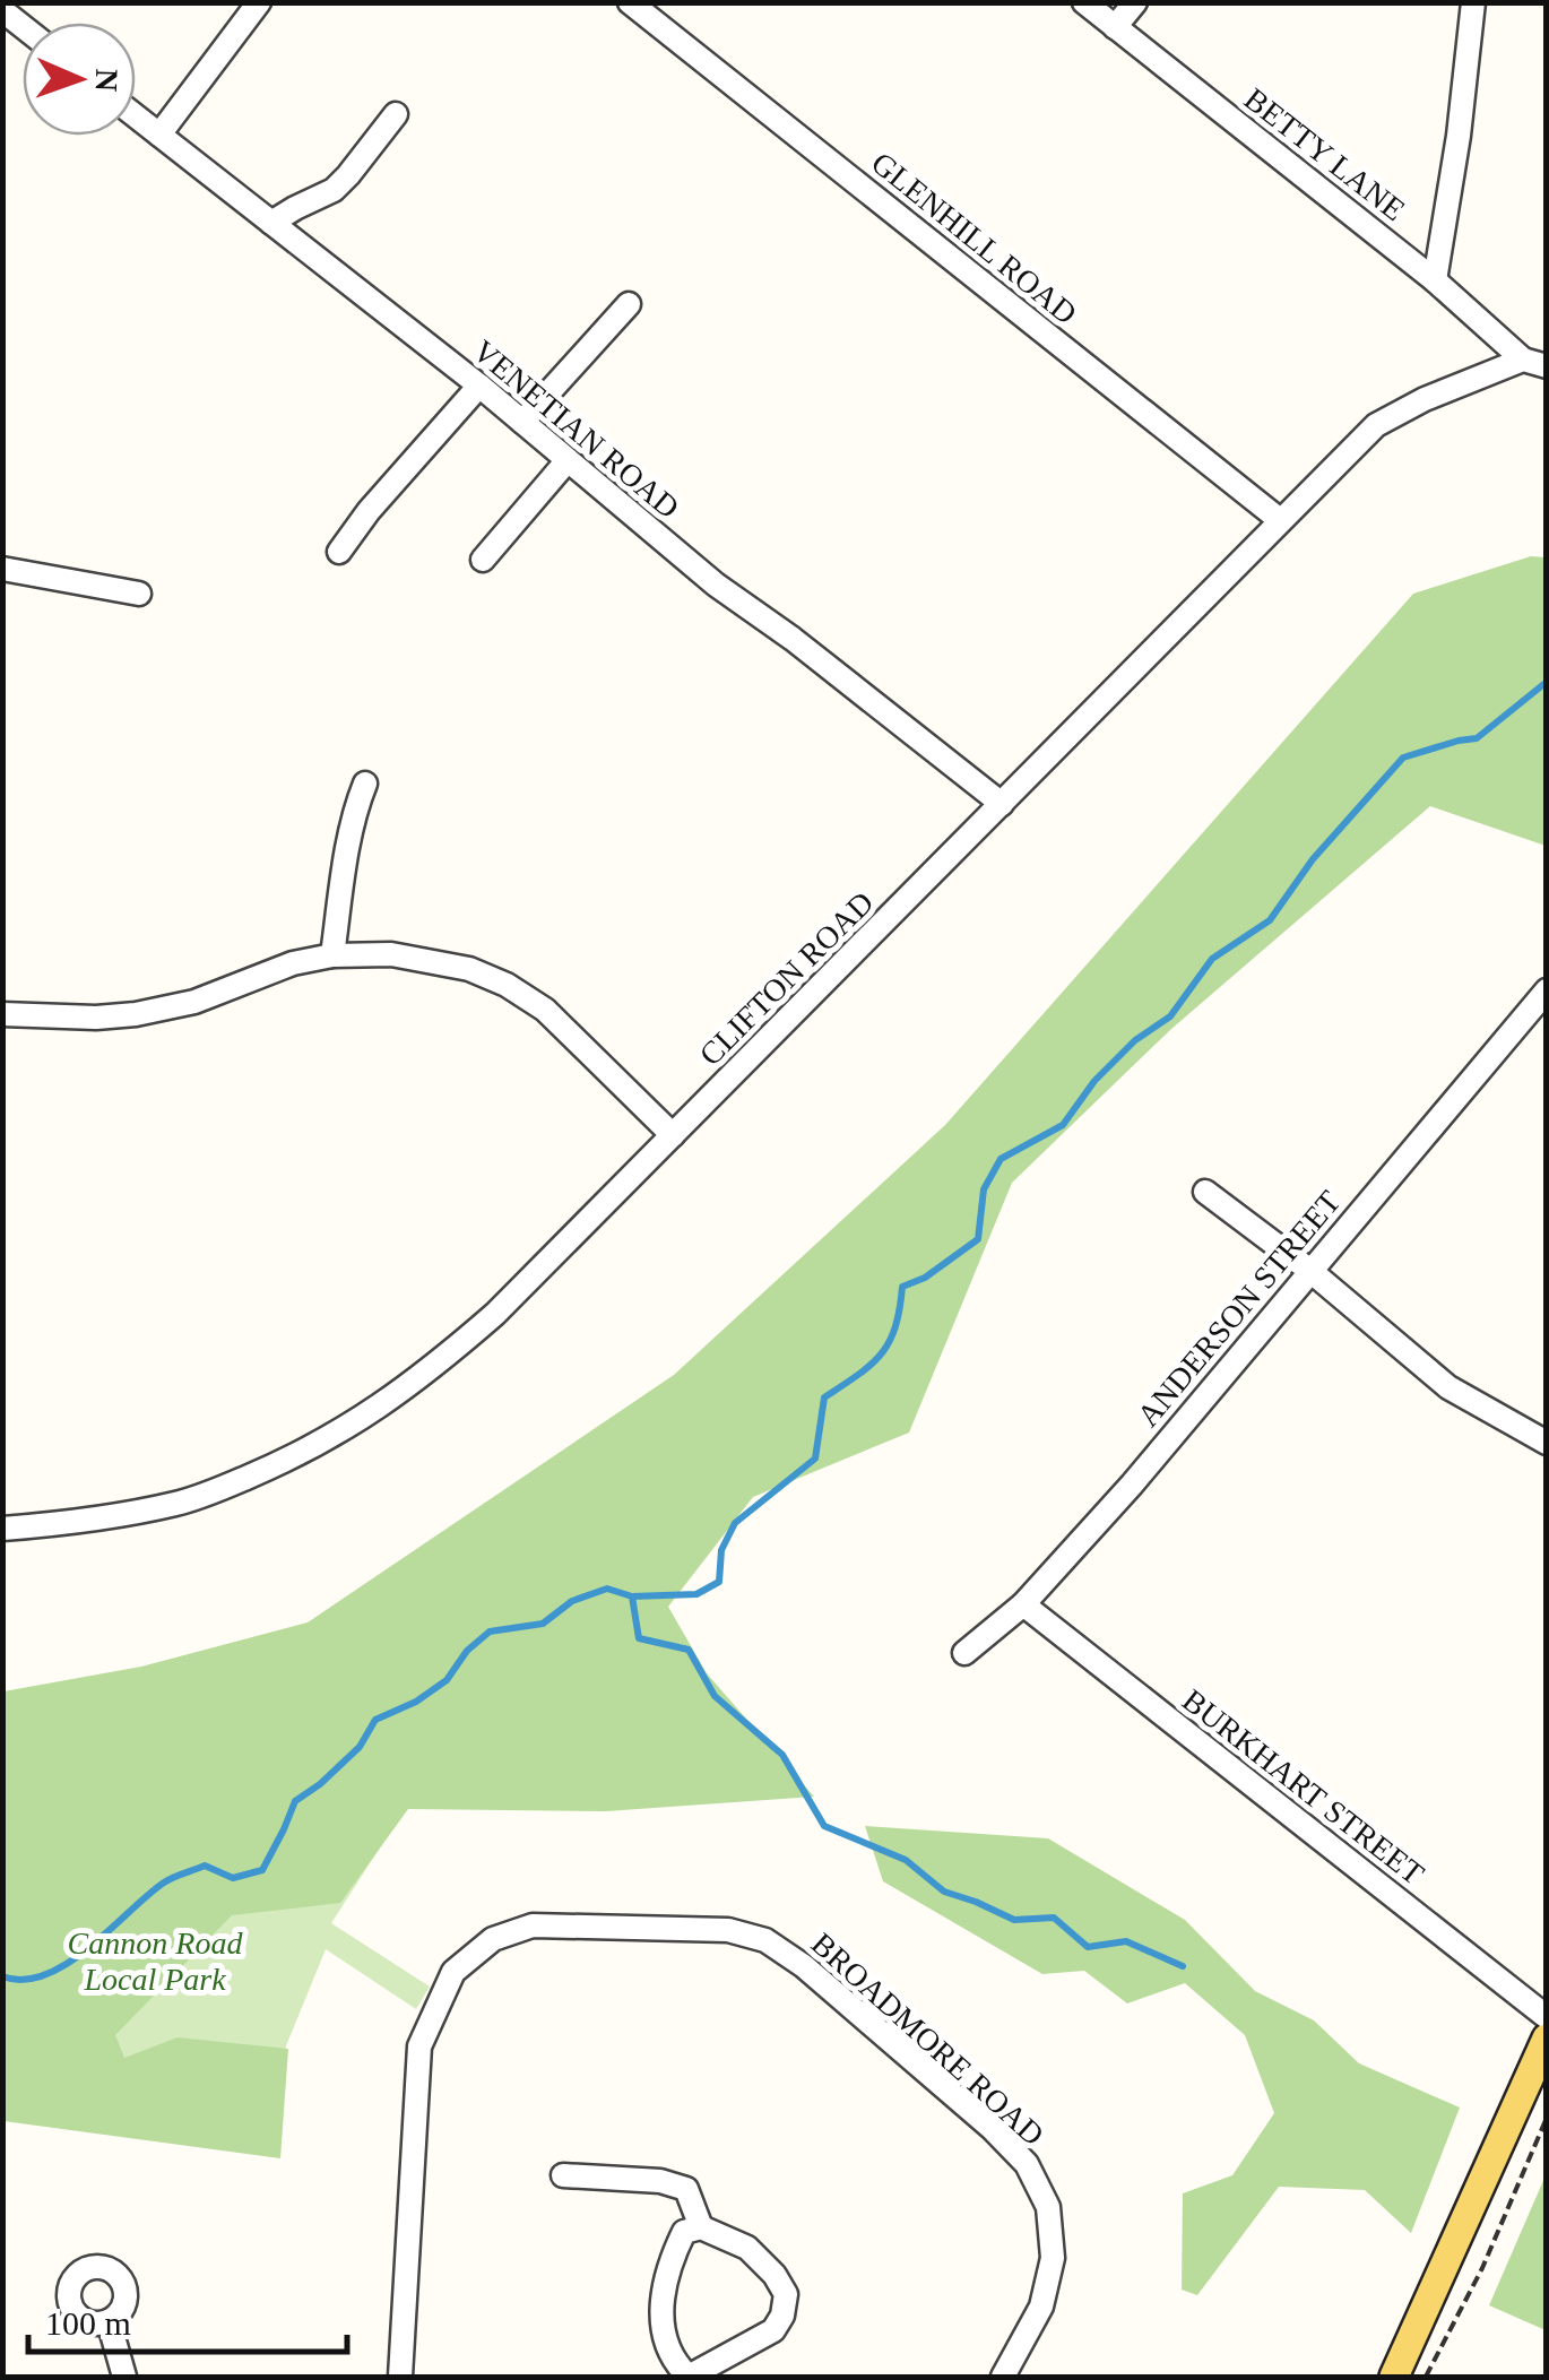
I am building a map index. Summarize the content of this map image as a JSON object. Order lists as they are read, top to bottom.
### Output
{
  "streets": {
    "street": [
      "BETTY LANE",
      "GLENHILL ROAD",
      "VENETIAN ROAD",
      "CLIFTON ROAD",
      "ANDERSON STREET",
      "BURKHART STREET",
      "BROADMORE ROAD"
    ]
  },
  "crossings": [
    ["BETTY LANE", "CLIFTON ROAD"],
    ["GLENHILL ROAD", "CLIFTON ROAD"],
    ["VENETIAN ROAD", "CLIFTON ROAD"],
    ["ANDERSON STREET", "BURKHART STREET"]
  ],
  "parks": ["Cannon Road Local Park"],
  "scale_bar": "100 m",
  "north": "right"
}
